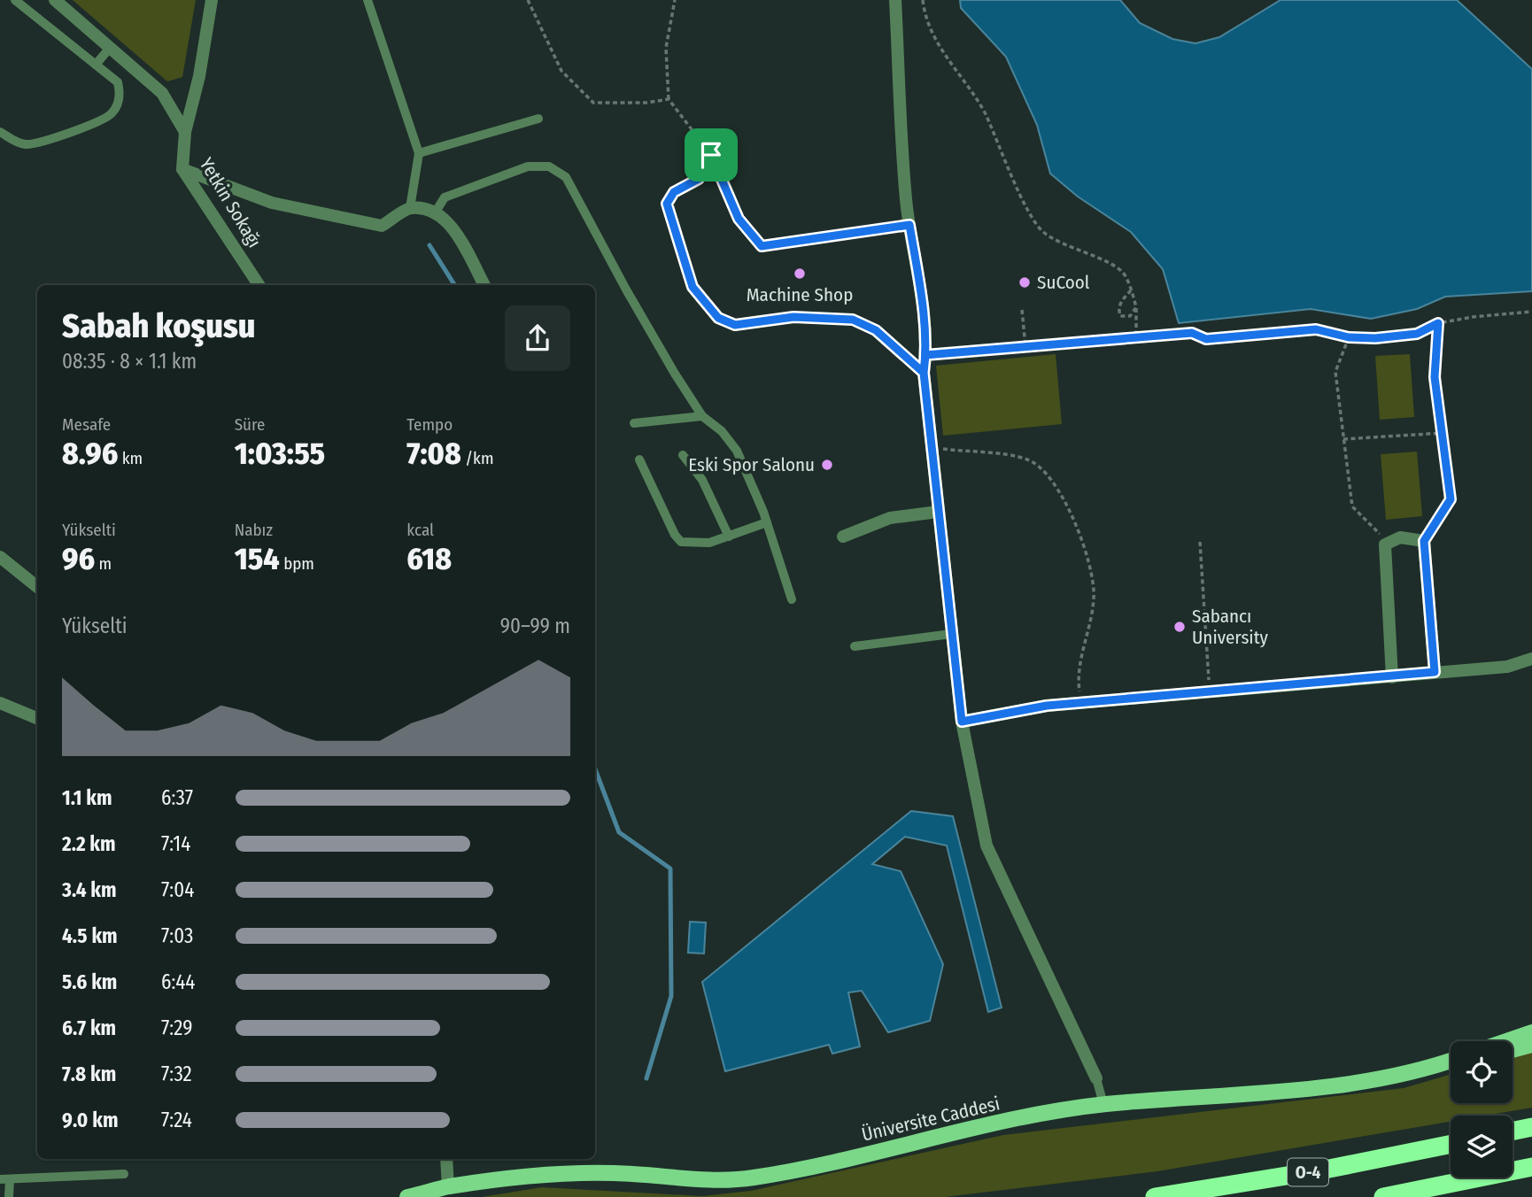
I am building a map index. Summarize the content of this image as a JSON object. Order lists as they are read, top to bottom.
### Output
{
  "streets": {
    "highway": ["O-4"],
    "main road": ["Üniversite Caddesi"],
    "street": ["Yetkin Sokağı"]
  },
  "places": [
    "Machine Shop",
    "SuCool",
    "Eski Spor Salonu",
    "Sabancı University"
  ],
  "page": {
    "heading": ["Sabah koşusu", "08:35 · 8 × 1.1 km"],
    "stats": [
      ["Mesafe", "8.96 km"],
      ["Süre", "1:03:55"],
      ["Tempo", "7:08 /km"],
      ["Yükselti", "96 m"],
      ["Nabız", "154 bpm"],
      ["kcal", "618"]
    ],
    "chart": ["Yükselti", "90–99 m"],
    "list": [
      {
        "name": "1.1 km",
        "note": "6:37"
      },
      {
        "name": "2.2 km",
        "note": "7:14"
      },
      {
        "name": "3.4 km",
        "note": "7:04"
      },
      {
        "name": "4.5 km",
        "note": "7:03"
      },
      {
        "name": "5.6 km",
        "note": "6:44"
      },
      {
        "name": "6.7 km",
        "note": "7:29"
      },
      {
        "name": "7.8 km",
        "note": "7:32"
      },
      {
        "name": "9.0 km",
        "note": "7:24"
      }
    ]
  }
}
